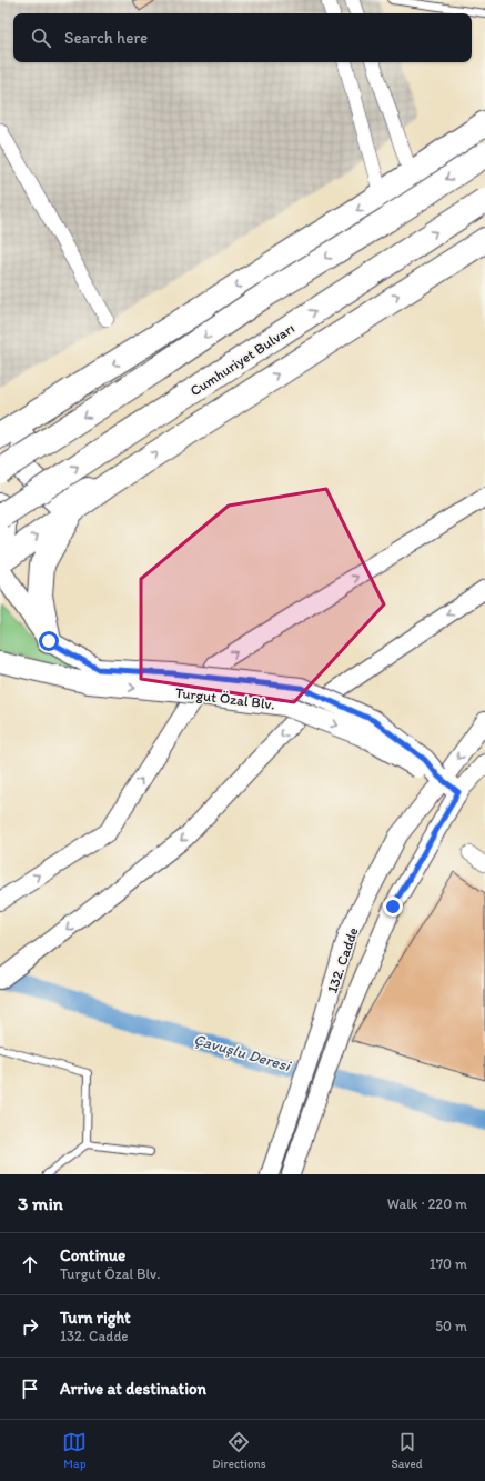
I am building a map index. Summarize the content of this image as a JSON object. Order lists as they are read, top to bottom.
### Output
{
  "streets": {
    "highway": ["Cumhuriyet Bulvarı"],
    "main road": ["Turgut Özal Blv."],
    "street": ["132. Cadde"]
  },
  "crossings": [
    ["Turgut Özal Blv.", "132. Cadde"]
  ],
  "water": ["Çavuşlu Deresi"],
  "page": {
    "search": "Search here",
    "heading": ["3 min", "Walk · 220 m"],
    "list": [
      ["Continue", "Turgut Özal Blv.", "170 m"],
      ["Turn right", "132. Cadde", "50 m"],
      "Arrive at destination"
    ],
    "nav": ["Map", "Directions", "Saved"]
  }
}
